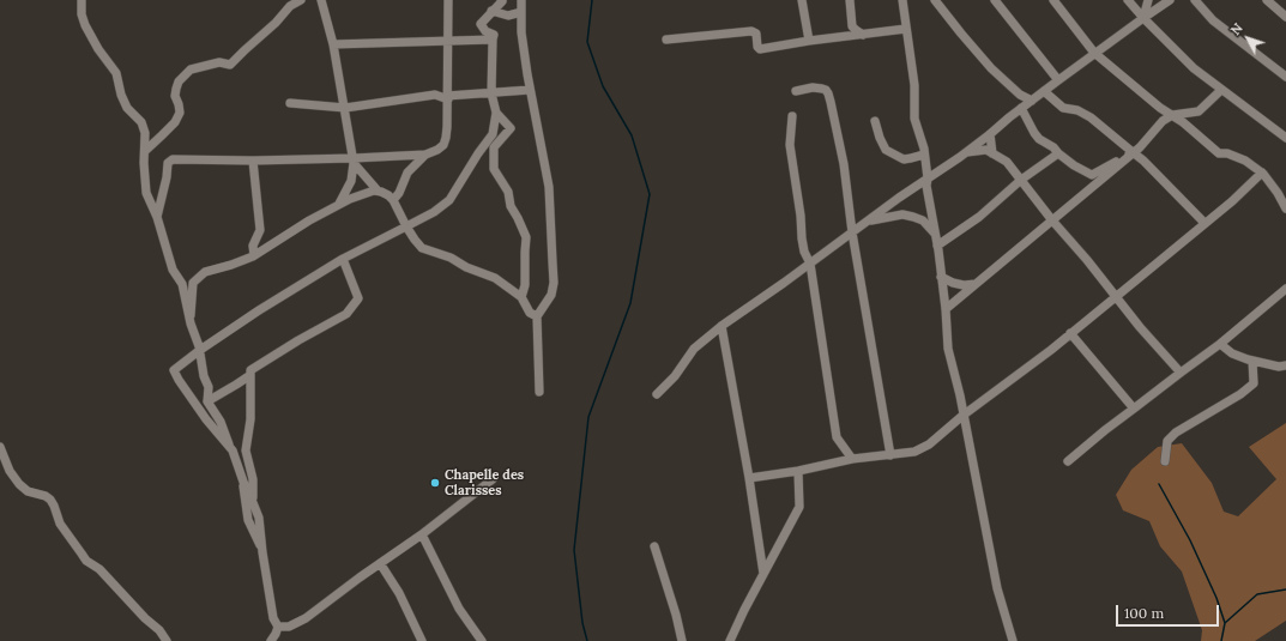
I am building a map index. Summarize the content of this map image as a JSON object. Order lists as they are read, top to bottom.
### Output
{
  "places": ["Chapelle des Clarisses"],
  "scale_bar": "100 m",
  "north": "top left"
}
